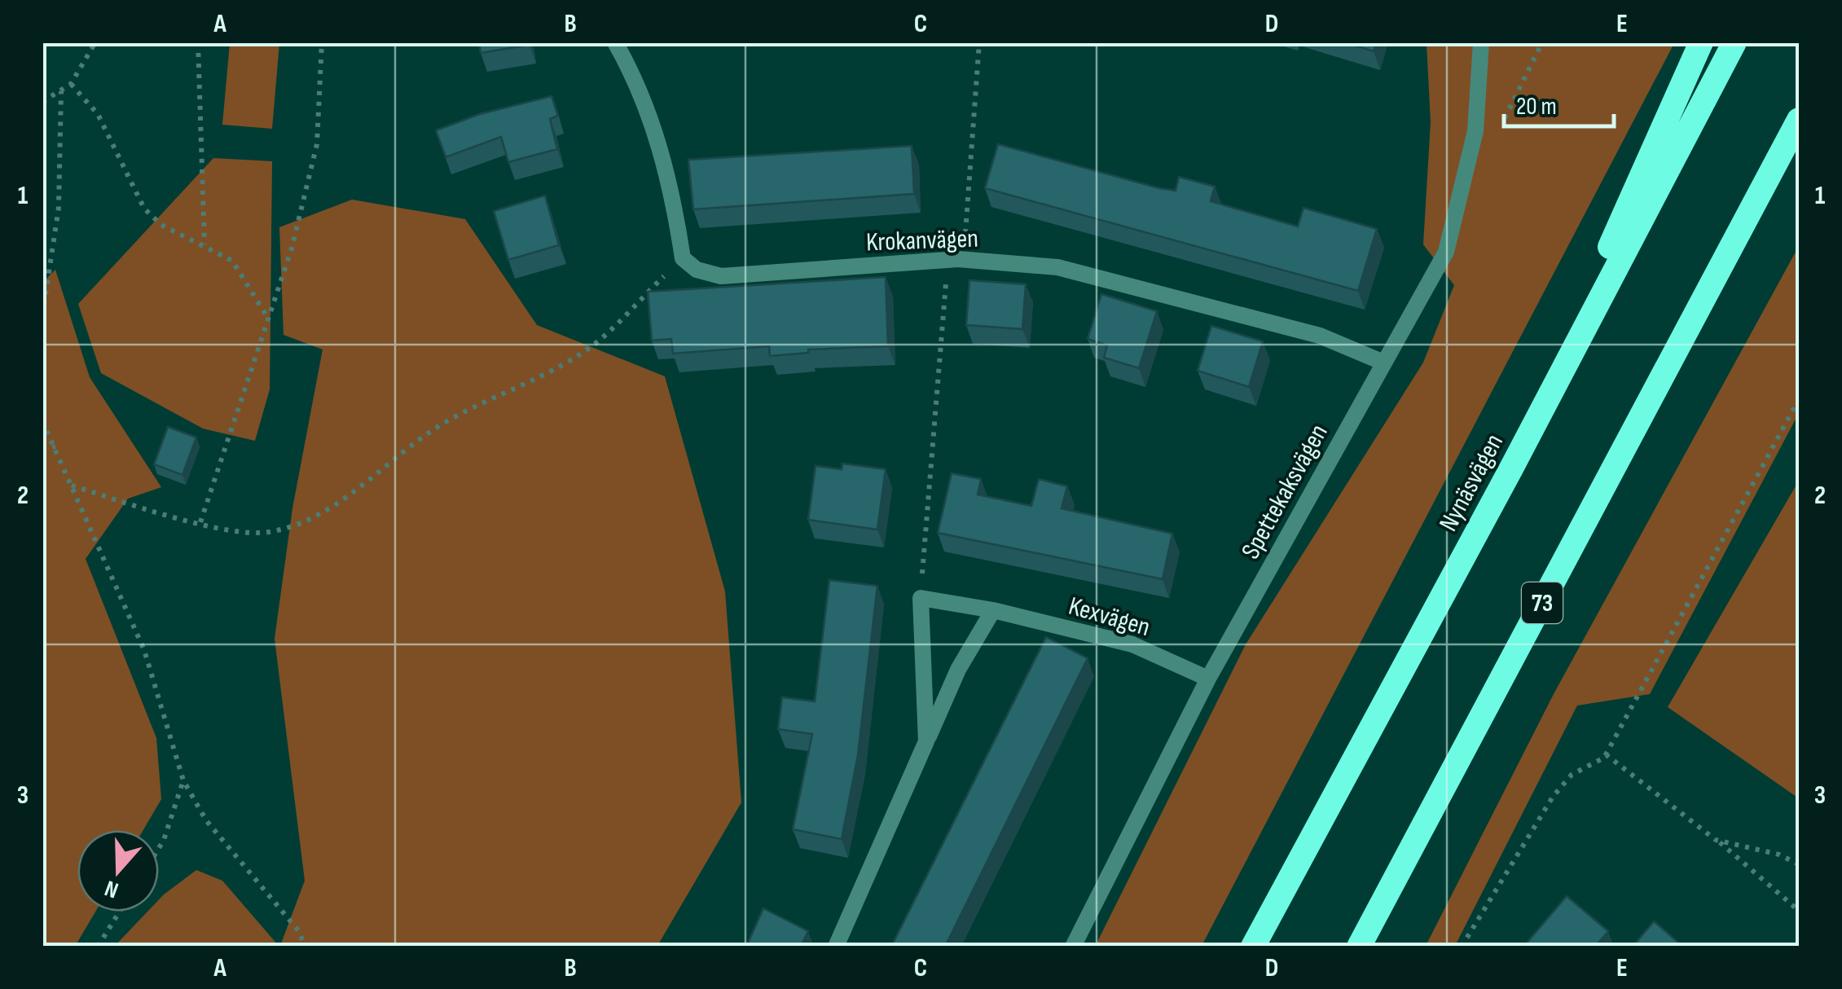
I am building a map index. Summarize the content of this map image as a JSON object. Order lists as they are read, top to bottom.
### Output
{
  "streets": {
    "highway": ["Nynäsvägen", "73"],
    "street": ["Krokanvägen", "Spettekaksvägen", "Kexvägen"]
  },
  "crossings": [
    ["Krokanvägen", "Spettekaksvägen"],
    ["Spettekaksvägen", "Kexvägen"]
  ],
  "scale_bar": "20 m",
  "north": "bottom",
  "grid": {
    "columns": [
      "A",
      "B",
      "C",
      "D",
      "E"
    ],
    "rows": ["1", "2", "3"]
  }
}
